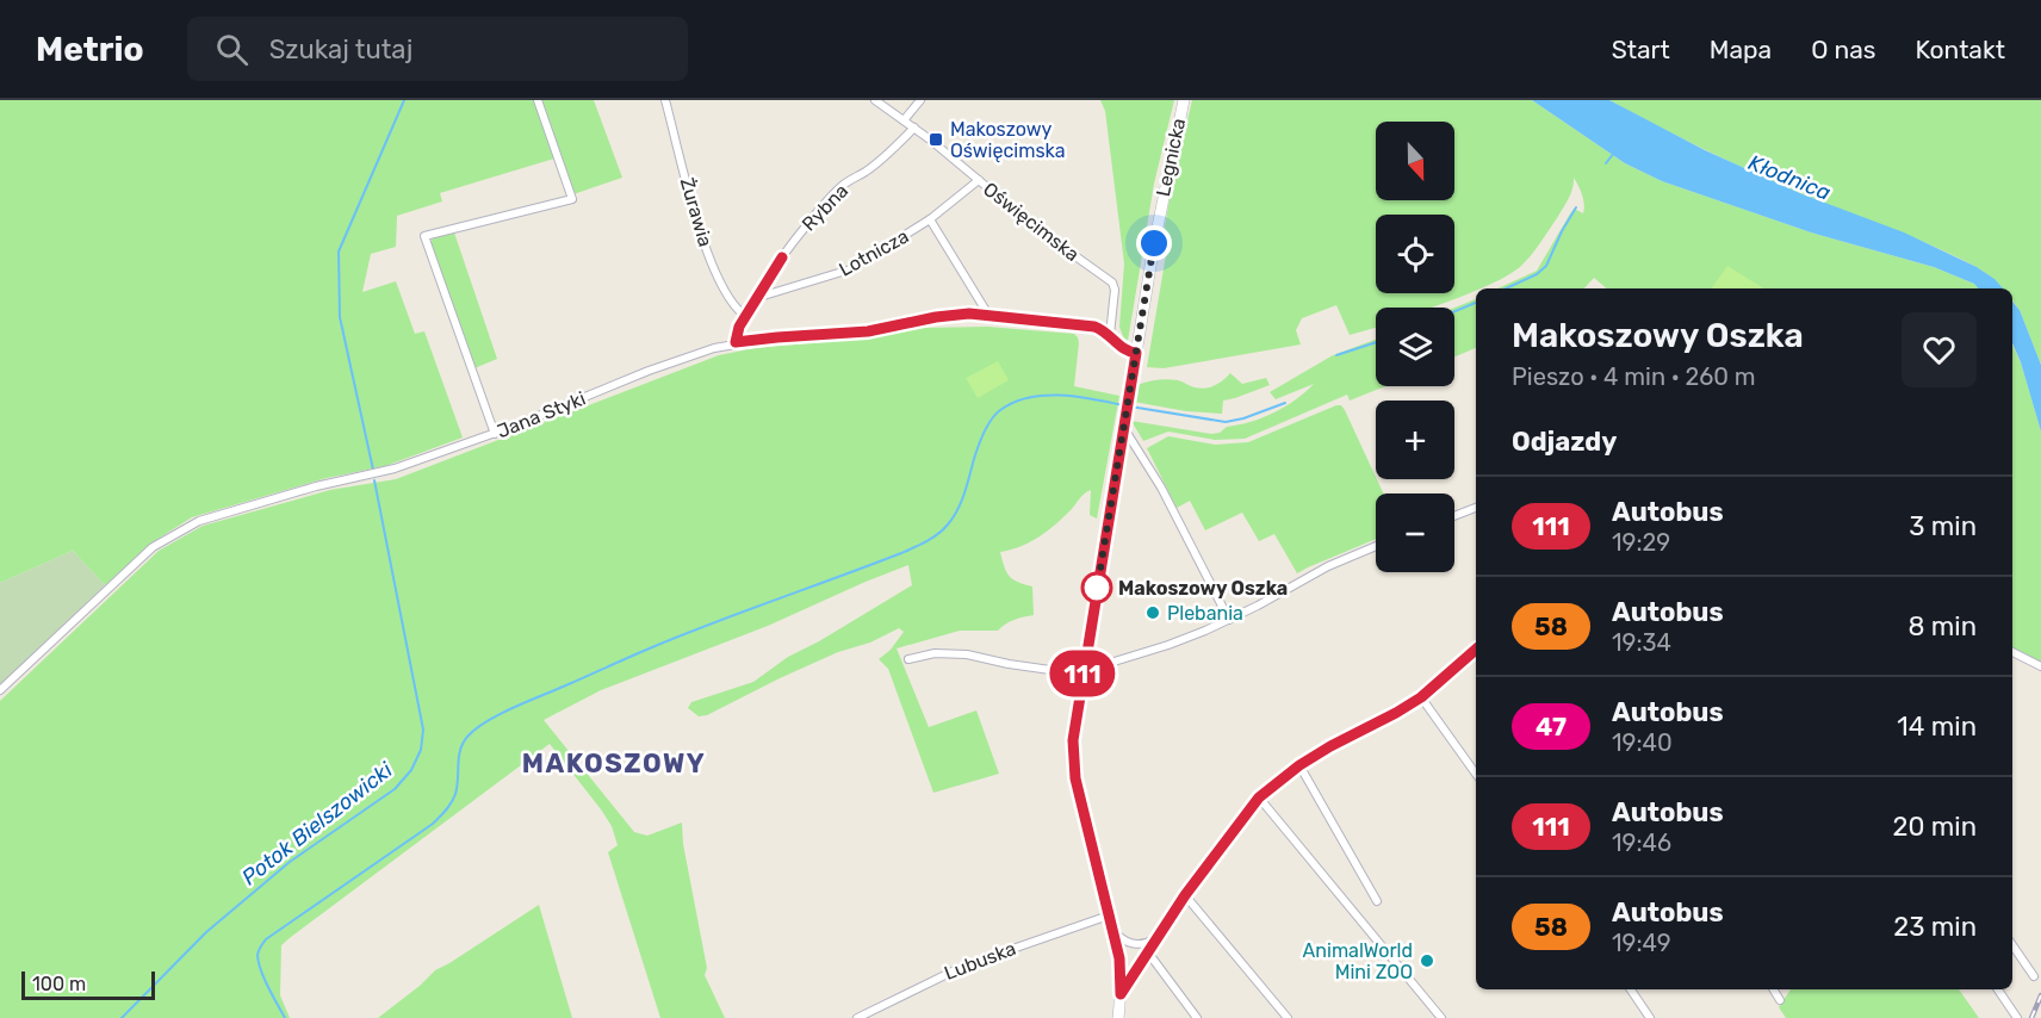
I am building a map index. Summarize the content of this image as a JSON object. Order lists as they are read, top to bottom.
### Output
{
  "streets": {
    "main road": ["Legnicka"],
    "street": [
      "Rybna",
      "Żurawia",
      "Oświęcimska",
      "Lotnicza",
      "Jana Styki",
      "Lubuska"
    ]
  },
  "crossings": [
    ["Legnicka", "Jana Styki"],
    ["Legnicka", "Lubuska"],
    ["Rybna", "Żurawia"],
    ["Rybna", "Oświęcimska"],
    ["Rybna", "Lotnicza"],
    ["Rybna", "Jana Styki"],
    ["Oświęcimska", "Lotnicza"],
    ["Oświęcimska", "Jana Styki"]
  ],
  "districts": ["MAKOSZOWY"],
  "water": ["Kłodnica", "Potok Bielszowicki"],
  "places": {
    "transit": ["Makoszowy Oświęcimska"],
    "other": ["Makoszowy Oszka", "Plebania", "AnimalWorld Mini ZOO"]
  },
  "lines": ["bus line 111"],
  "scale_bar": "100 m",
  "north": "bottom",
  "page": {
    "header": "Metrio",
    "search": "Szukaj tutaj",
    "nav": [
      "Start",
      "Mapa",
      "O nas",
      "Kontakt"
    ],
    "on_map": "111",
    "map_buttons": ["+", "−"],
    "heading": [
      ["Makoszowy Oszka", "Pieszo · 4 min · 260 m"],
      "Odjazdy"
    ],
    "list": [
      {
        "mark": "111",
        "name": "Autobus",
        "note": "19:29",
        "value": "3 min"
      },
      {
        "mark": "58",
        "name": "Autobus",
        "note": "19:34",
        "value": "8 min"
      },
      {
        "mark": "47",
        "name": "Autobus",
        "note": "19:40",
        "value": "14 min"
      },
      {
        "mark": "111",
        "name": "Autobus",
        "note": "19:46",
        "value": "20 min"
      },
      {
        "mark": "58",
        "name": "Autobus",
        "note": "19:49",
        "value": "23 min"
      }
    ],
    "scale": "100 m"
  }
}
